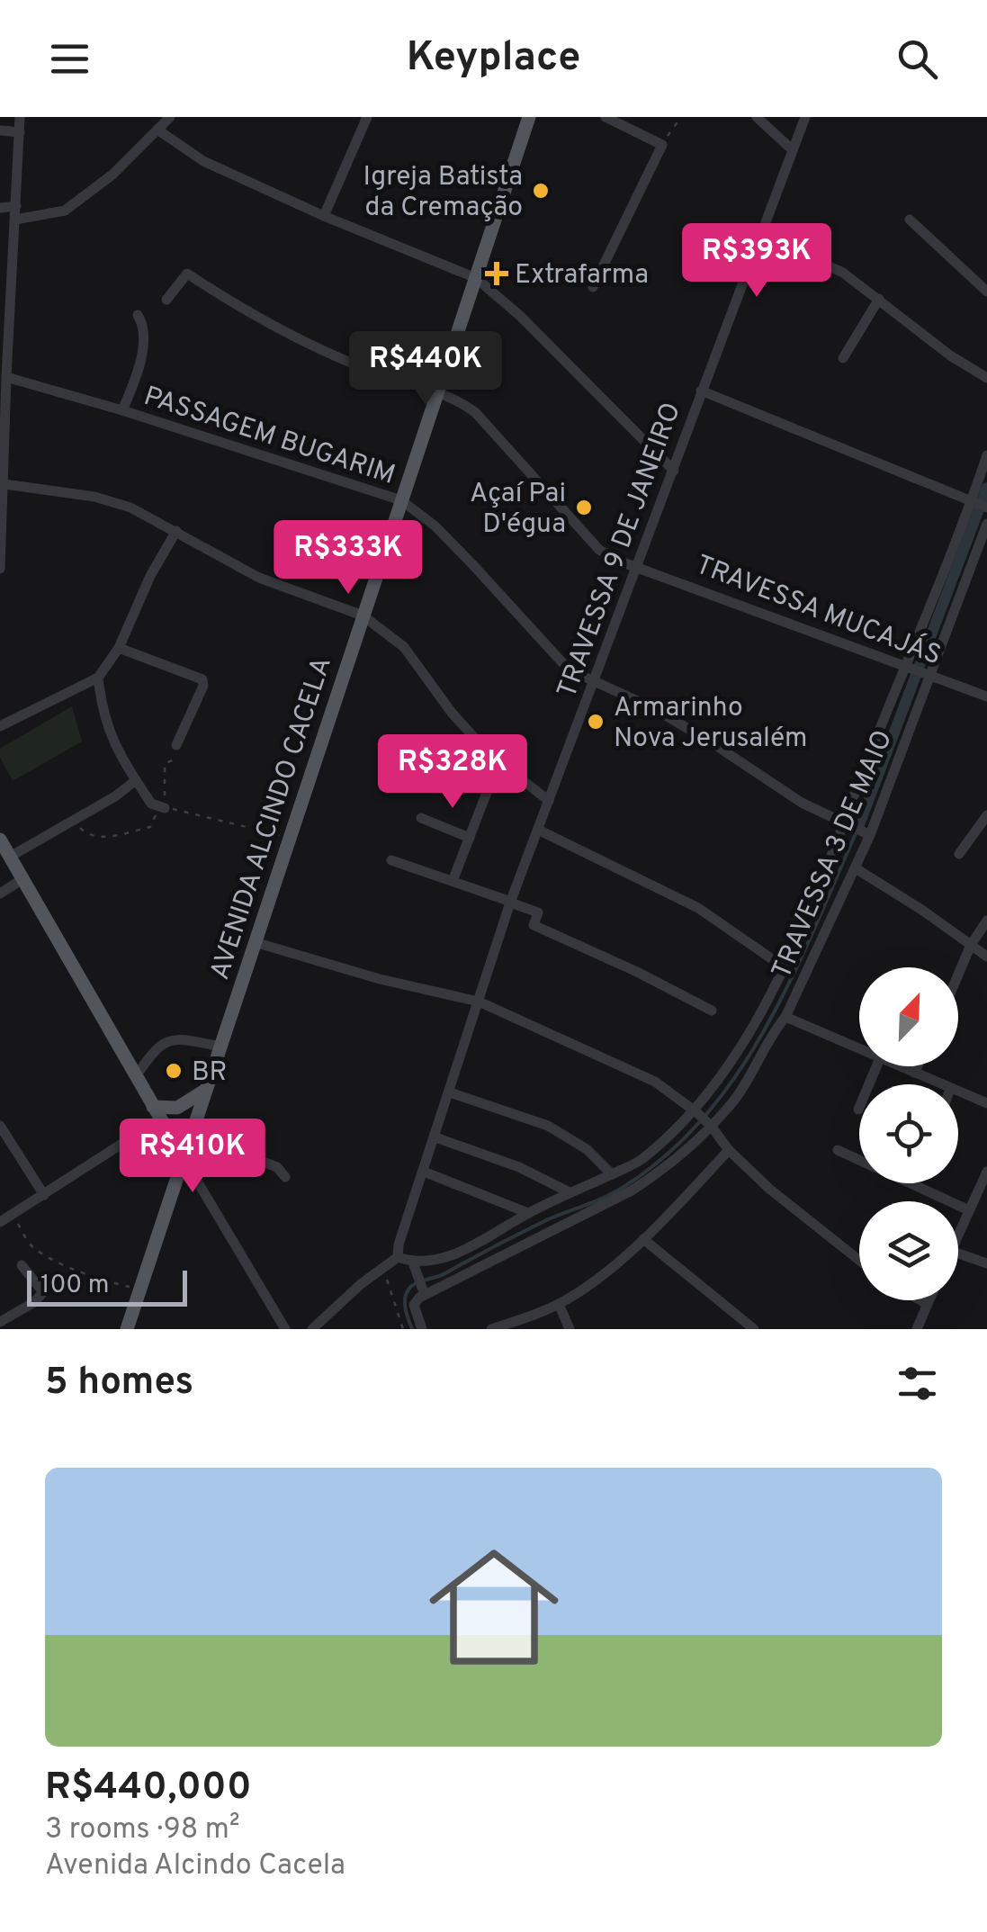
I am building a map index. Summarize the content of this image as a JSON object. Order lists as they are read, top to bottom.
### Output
{
  "streets": {
    "main road": ["AVENIDA ALCINDO CACELA"],
    "street": [
      "PASSAGEM BUGARIM",
      "TRAVESSA 9 DE JANEIRO",
      "TRAVESSA MUCAJÁS",
      "TRAVESSA 3 DE MAIO"
    ]
  },
  "crossings": [
    ["PASSAGEM BUGARIM", "TRAVESSA 9 DE JANEIRO"],
    ["PASSAGEM BUGARIM", "AVENIDA ALCINDO CACELA"],
    ["PASSAGEM BUGARIM", "TRAVESSA 3 DE MAIO"],
    ["TRAVESSA 9 DE JANEIRO", "TRAVESSA MUCAJÁS"],
    ["TRAVESSA MUCAJÁS", "AVENIDA ALCINDO CACELA"],
    ["TRAVESSA MUCAJÁS", "TRAVESSA 3 DE MAIO"]
  ],
  "places": {
    "other": [
      "Igreja Batista da Cremação",
      "Açaí Pai D'égua",
      "Armarinho Nova Jerusalém",
      "BR"
    ],
    "health": ["Extrafarma"]
  },
  "scale_bar": "100 m",
  "north": "top right",
  "page": {
    "header": "Keyplace",
    "price": [
      "R$393K",
      "R$440K",
      "R$333K",
      "R$328K",
      "R$410K"
    ],
    "scale": "100 m",
    "heading": "5 homes",
    "list": [
      {
        "name": "R$440,000",
        "note": "3 rooms · 98 m² · Avenida Alcindo Cacela"
      }
    ]
  }
}
